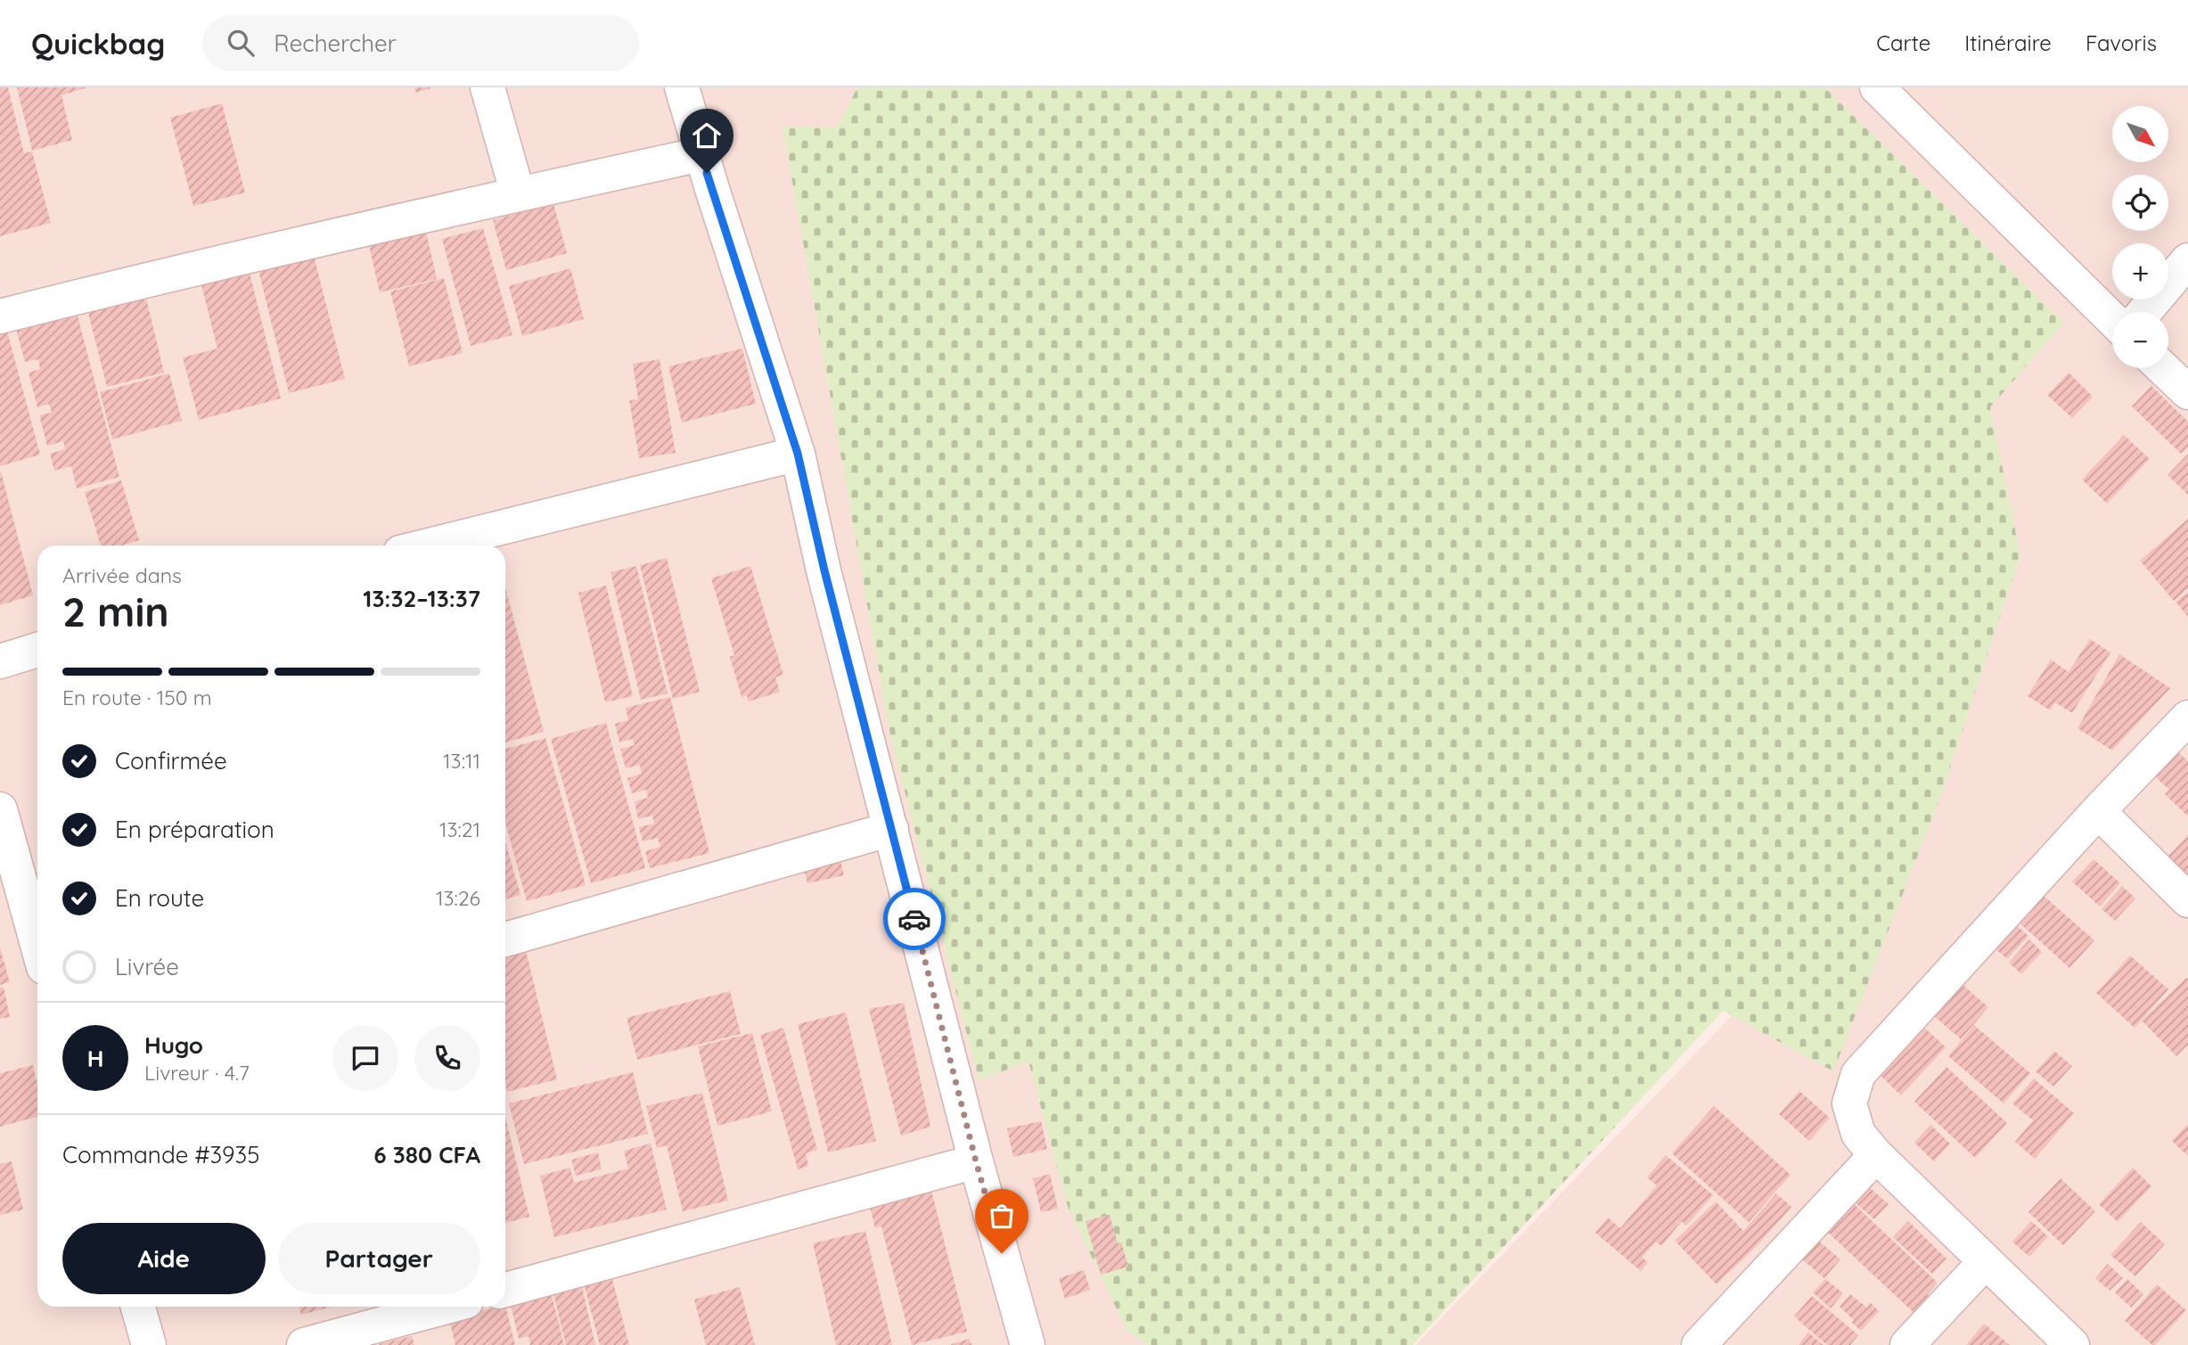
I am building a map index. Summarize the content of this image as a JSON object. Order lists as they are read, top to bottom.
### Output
{
  "north": "bottom right",
  "page": {
    "header": "Quickbag",
    "search": "Rechercher",
    "nav": ["Carte", "Itinéraire", "Favoris"],
    "map_buttons": ["+", "−"],
    "heading": ["2 min", "Arrivée dans", "13:32–13:37"],
    "panel": [
      "Hugo",
      "Livreur · 4.7",
      "Commande #3935",
      "6 380 CFA"
    ],
    "bar": "En route · 150 m",
    "list": [
      ["Confirmée", "13:11"],
      ["En préparation", "13:21"],
      ["En route", "13:26"],
      "Livrée"
    ],
    "round": "H",
    "buttons": ["Aide", "Partager"]
  }
}
